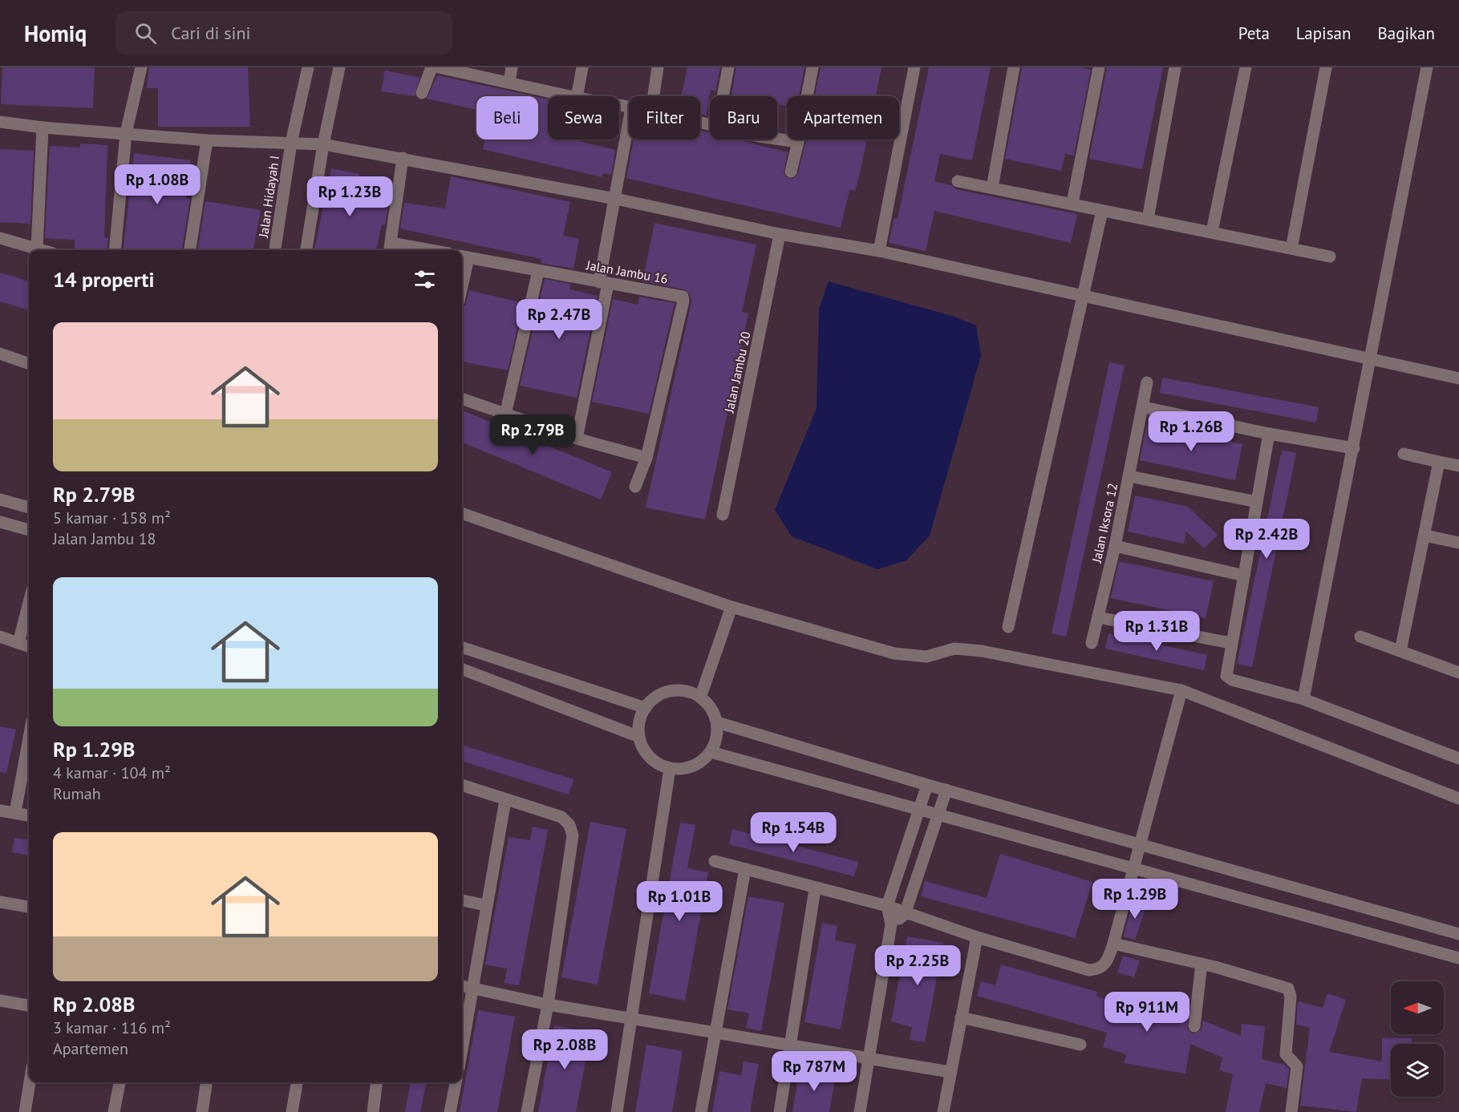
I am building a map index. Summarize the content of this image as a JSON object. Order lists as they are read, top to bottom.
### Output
{
  "streets": {
    "street": [
      "Jalan Hidayah I",
      "Jalan Jambu 16",
      "Jalan Jambu 20",
      "Jalan Iksora 12"
    ]
  },
  "north": "left",
  "page": {
    "header": "Homiq",
    "search": "Cari di sini",
    "nav": ["Peta", "Lapisan", "Bagikan"],
    "chip": [
      "Beli",
      "Sewa",
      "Filter",
      "Baru",
      "Apartemen"
    ],
    "price": [
      "Rp 1.08B",
      "Rp 1.23B",
      "Rp 2.47B",
      "Rp 1.26B",
      "Rp 2.79B",
      "Rp 2.42B",
      "Rp 1.31B",
      "Rp 1.54B",
      "Rp 1.29B",
      "Rp 1.01B",
      "Rp 2.25B",
      "Rp 911M",
      "Rp 2.08B",
      "Rp 787M"
    ],
    "heading": "14 properti",
    "list": [
      {
        "name": "Rp 2.79B",
        "note": "5 kamar · 158 m² · Jalan Jambu 18"
      },
      {
        "name": "Rp 1.29B",
        "note": "4 kamar · 104 m² · Rumah"
      },
      {
        "name": "Rp 2.08B",
        "note": "3 kamar · 116 m² · Apartemen"
      }
    ]
  }
}
